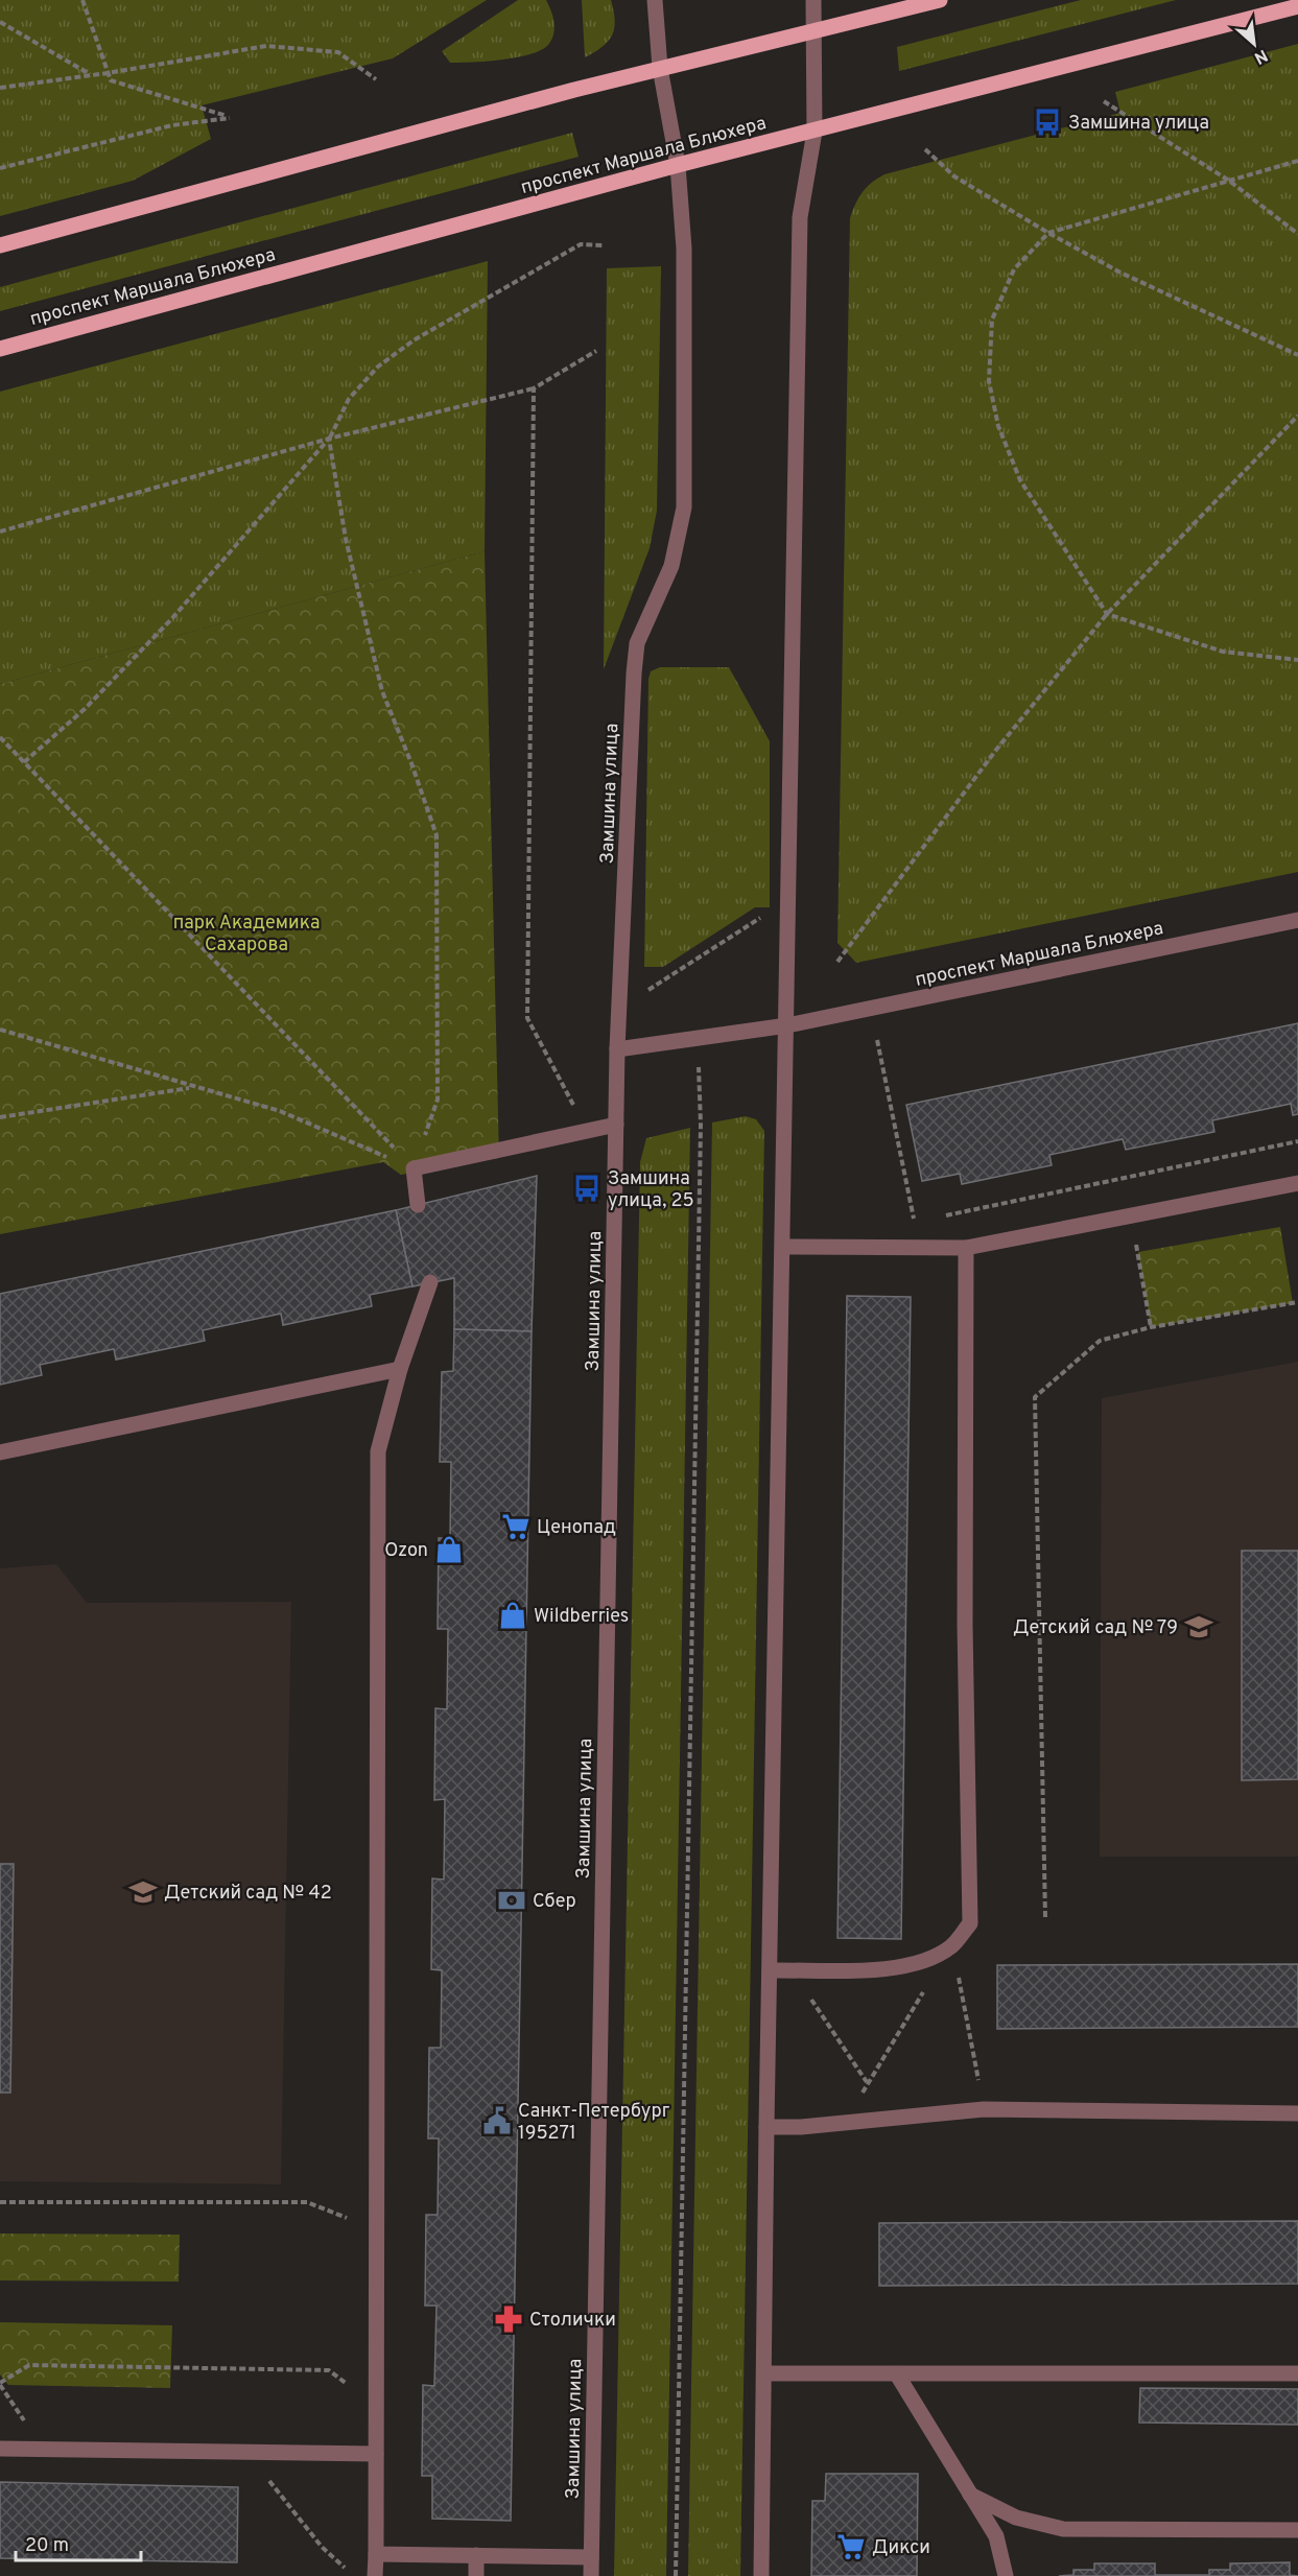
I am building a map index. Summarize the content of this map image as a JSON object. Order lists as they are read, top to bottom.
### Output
{
  "streets": {
    "main road": ["проспект Маршала Блюхера"],
    "street": ["Замшина улица"]
  },
  "crossings": [
    ["проспект Маршала Блюхера", "Замшина улица"]
  ],
  "parks": ["парк Академика Сахарова"],
  "places": {
    "bus stop": ["Замшина улица", "Замшина улица, 25"],
    "supermarket": ["Ценопад", "Дикси"],
    "shop": ["Ozon", "Wildberries"],
    "school or university": ["Детский сад № 79", "Детский сад № 42"],
    "bank": ["Сбер"],
    "public building": ["Санкт-Петербург 195271"],
    "pharmacy": ["Столички"]
  },
  "scale_bar": "20 m",
  "north": "bottom right"
}
